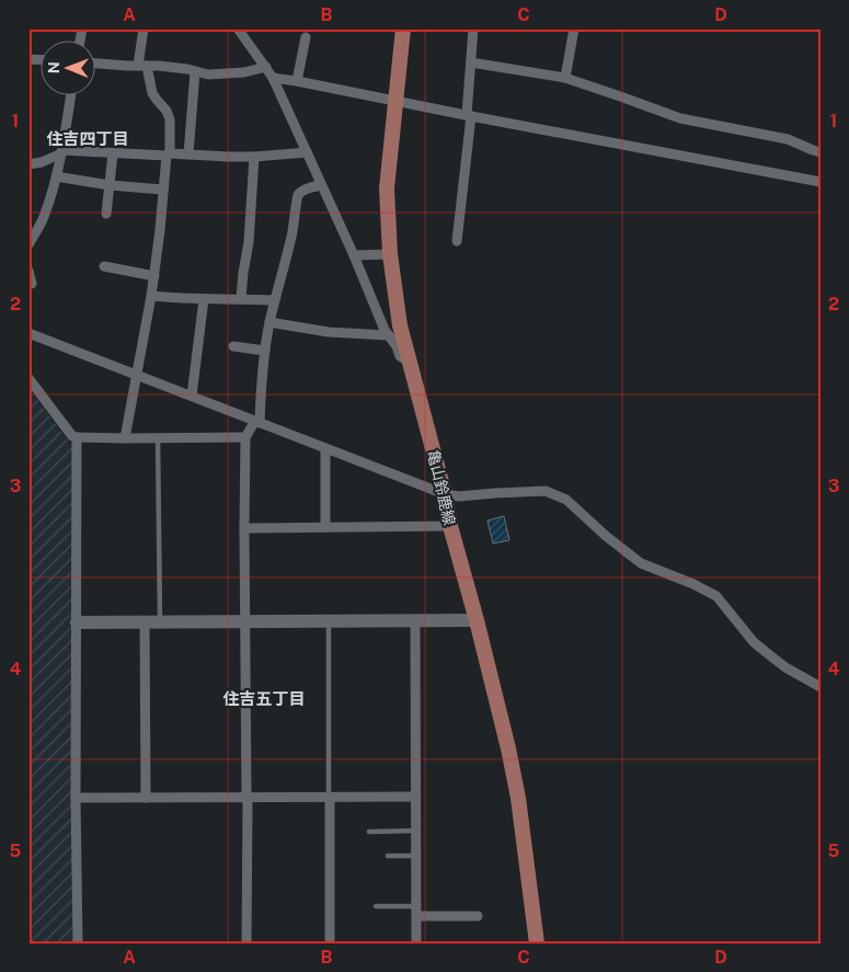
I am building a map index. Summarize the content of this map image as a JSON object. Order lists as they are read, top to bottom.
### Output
{
  "streets": {
    "main road": ["亀山鈴鹿線"]
  },
  "districts": ["住吉四丁目", "住吉五丁目"],
  "north": "left",
  "grid": {
    "columns": [
      "A",
      "B",
      "C",
      "D"
    ],
    "rows": [
      "1",
      "2",
      "3",
      "4",
      "5"
    ]
  }
}
